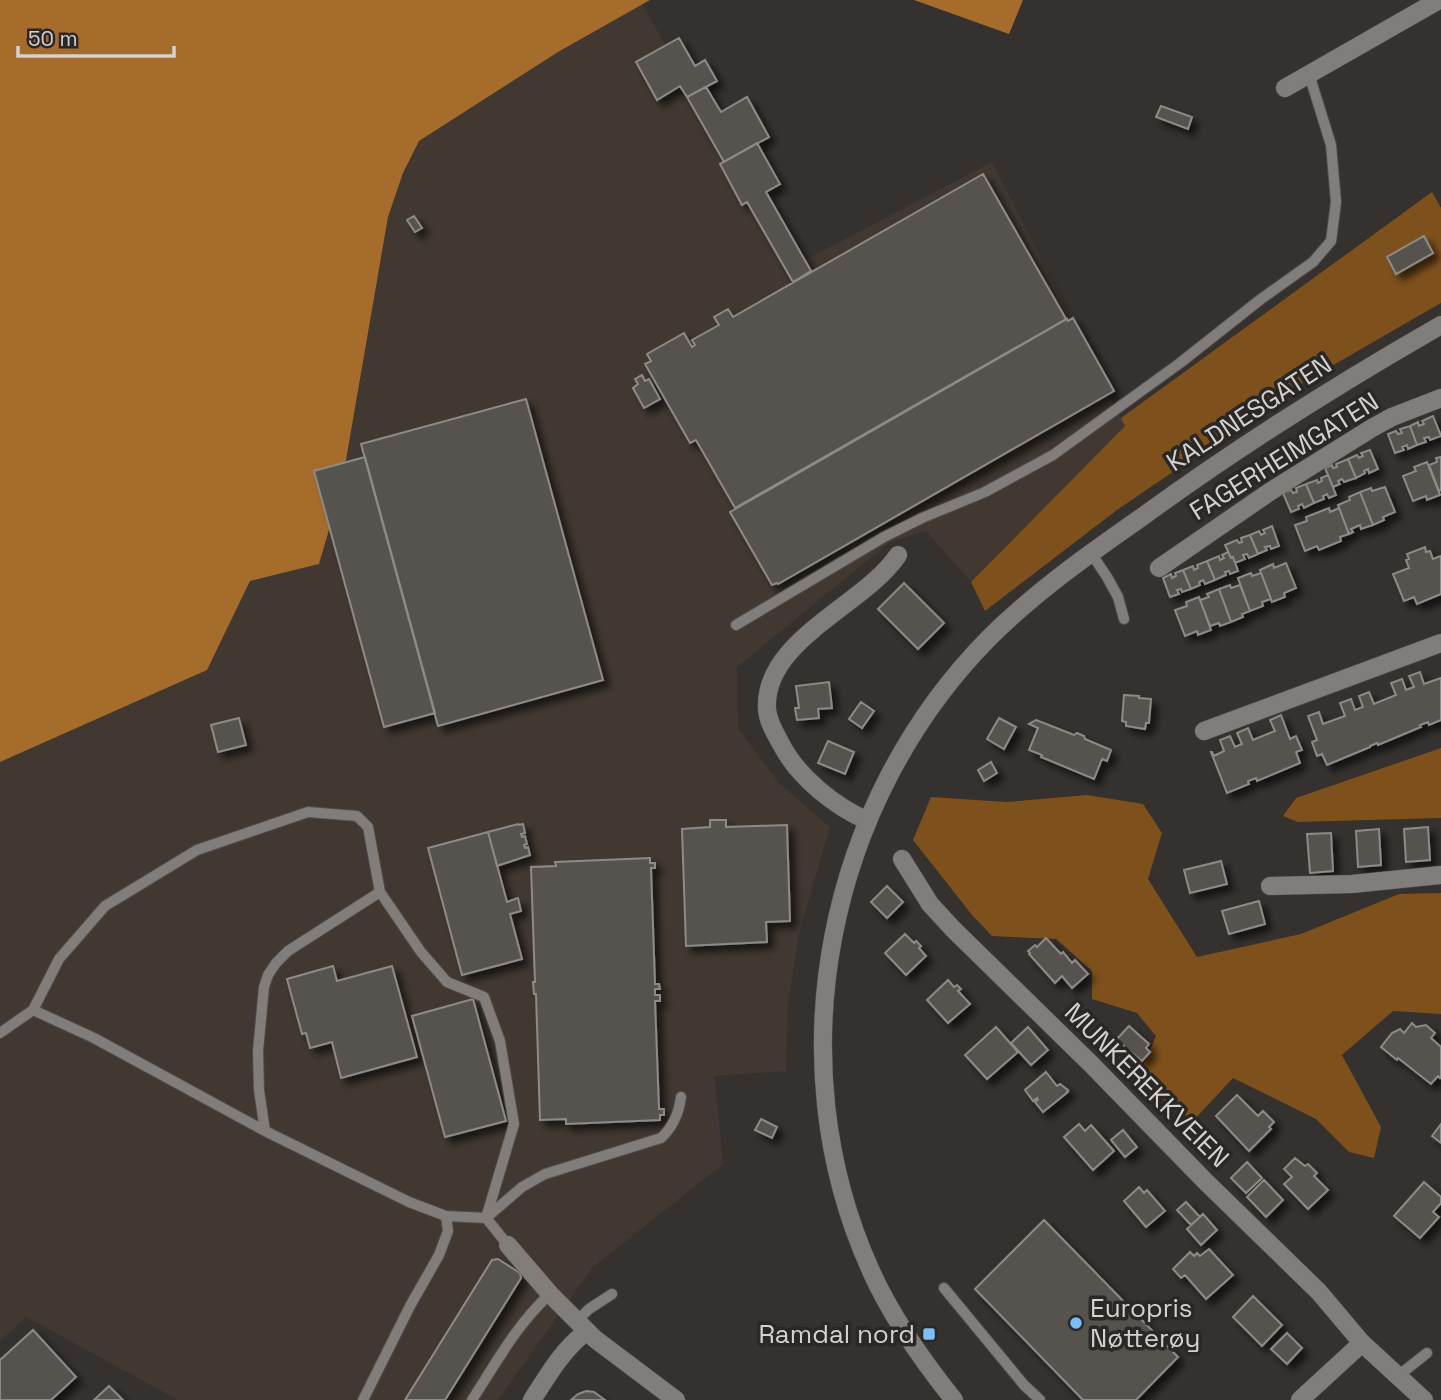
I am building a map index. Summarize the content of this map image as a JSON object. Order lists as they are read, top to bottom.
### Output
{
  "streets": {
    "street": ["KALDNESGATEN", "FAGERHEIMGATEN", "MUNKEREKKVEIEN"]
  },
  "places": {
    "other": ["Europris Nøtterøy"],
    "transit": ["Ramdal nord"]
  },
  "scale_bar": "50 m"
}
